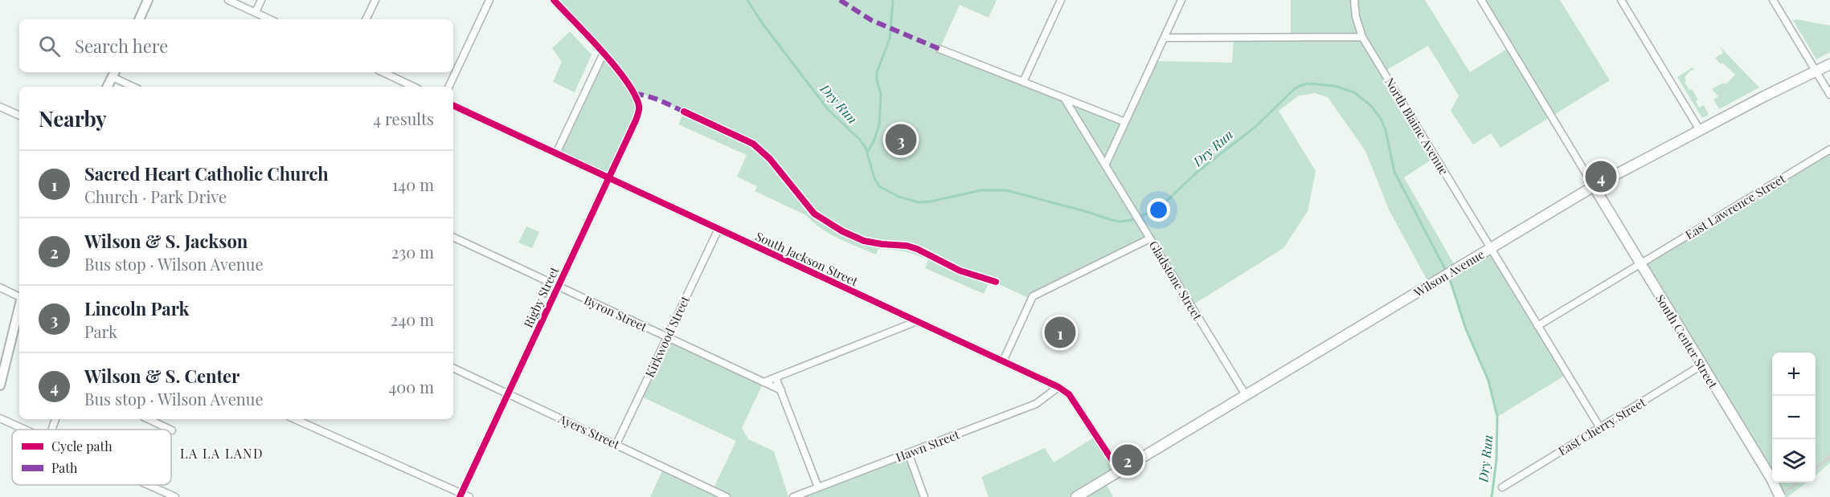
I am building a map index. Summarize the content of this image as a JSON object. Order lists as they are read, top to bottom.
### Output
{
  "streets": {
    "main road": ["Wilson Avenue", "South Center Street"],
    "street": [
      "North Blaine Avenue",
      "East Lawrence Street",
      "South Jackson Street",
      "Gladstone Street",
      "Rigby Street",
      "Byron Street",
      "Kirkwood Street",
      "East Cherry Street",
      "Ayers Street",
      "Hawn Street"
    ]
  },
  "crossings": [
    ["North Blaine Avenue", "East Lawrence Street"],
    ["North Blaine Avenue", "Wilson Avenue"],
    ["North Blaine Avenue", "East Cherry Street"],
    ["East Lawrence Street", "South Center Street"],
    ["South Jackson Street", "Wilson Avenue"],
    ["South Jackson Street", "Rigby Street"],
    ["South Jackson Street", "Kirkwood Street"],
    ["South Jackson Street", "Hawn Street"],
    ["Wilson Avenue", "Gladstone Street"],
    ["Wilson Avenue", "South Center Street"],
    ["Rigby Street", "Byron Street"],
    ["Rigby Street", "Ayers Street"],
    ["Byron Street", "Kirkwood Street"],
    ["Kirkwood Street", "Ayers Street"],
    ["South Center Street", "East Cherry Street"]
  ],
  "districts": ["LA LA LAND"],
  "water": ["Dry Run"],
  "legend": ["Cycle path", "Path"],
  "page": {
    "search": "Search here",
    "heading": ["Nearby", "4 results"],
    "pins": [
      "3",
      "4",
      "1",
      "2"
    ],
    "list": [
      {
        "mark": "1",
        "name": "Sacred Heart Catholic Church",
        "note": "Church · Park Drive",
        "value": "140 m"
      },
      {
        "mark": "2",
        "name": "Wilson & S. Jackson",
        "note": "Bus stop · Wilson Avenue",
        "value": "230 m"
      },
      {
        "mark": "3",
        "name": "Lincoln Park",
        "note": "Park",
        "value": "240 m"
      },
      {
        "mark": "4",
        "name": "Wilson & S. Center",
        "note": "Bus stop · Wilson Avenue",
        "value": "400 m"
      }
    ],
    "map_buttons": ["+", "−"]
  }
}
